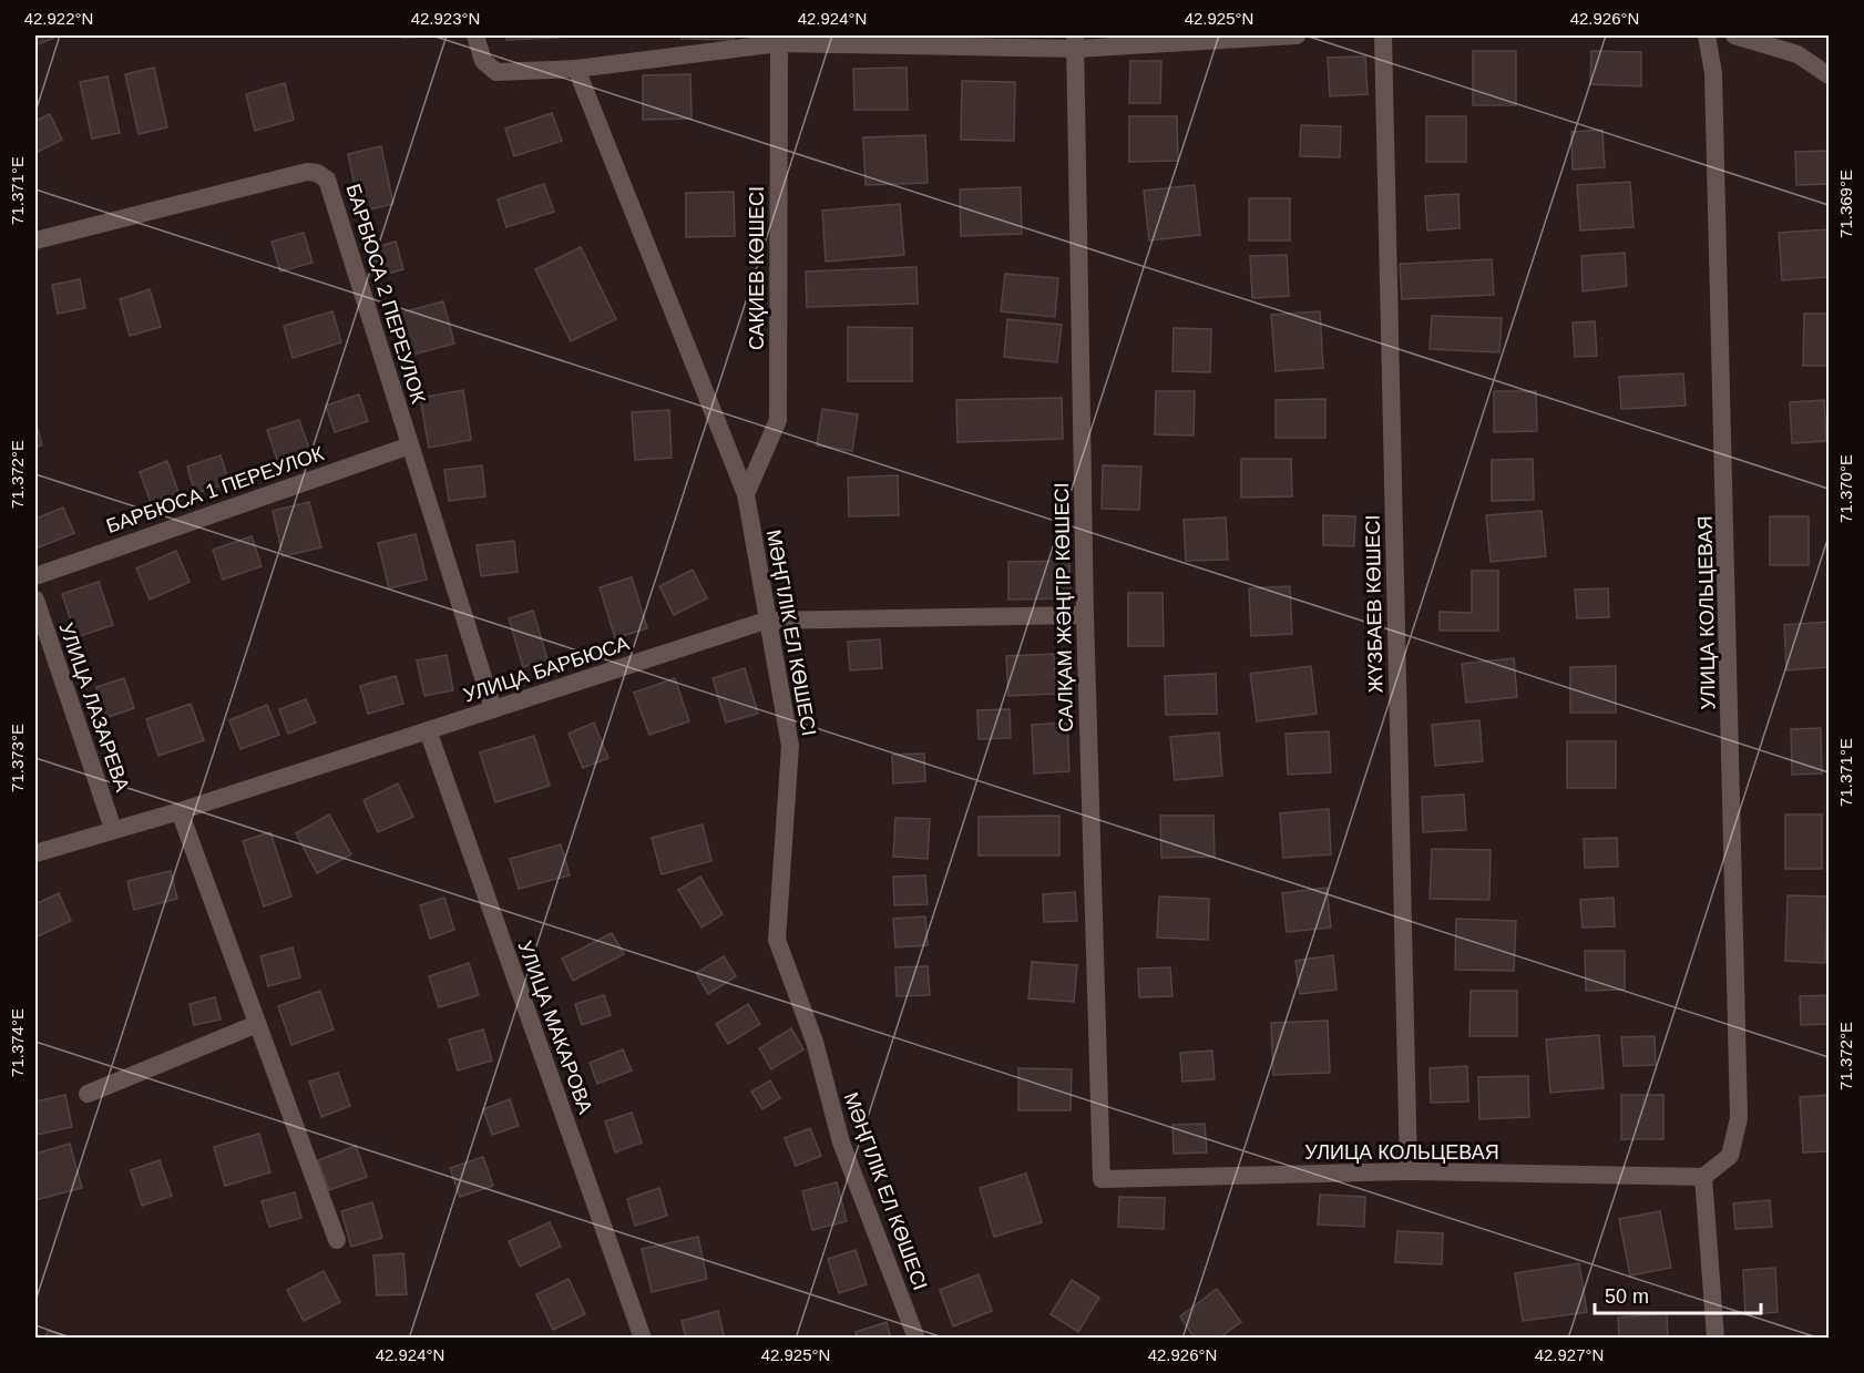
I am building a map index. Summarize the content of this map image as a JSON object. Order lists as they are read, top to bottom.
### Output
{
  "streets": {
    "street": [
      "САҚИЕВ КӨШЕСІ",
      "БАРБЮСА 2 ПЕРЕУЛОК",
      "БАРБЮСА 1 ПЕРЕУЛОК",
      "ЖҮЗБАЕВ КӨШЕСІ",
      "САЛҚАМ ЖӘҢГІР КӨШЕСІ",
      "УЛИЦА КОЛЬЦЕВАЯ",
      "МӘҢГІЛІК ЕЛ КӨШЕСІ",
      "УЛИЦА БАРБЮСА",
      "УЛИЦА ЛАЗАРЕВА",
      "УЛИЦА МАКАРОВА"
    ]
  },
  "crossings": [
    ["САҚИЕВ КӨШЕСІ", "МӘҢГІЛІК ЕЛ КӨШЕСІ"],
    ["БАРБЮСА 2 ПЕРЕУЛОК", "БАРБЮСА 1 ПЕРЕУЛОК"],
    ["БАРБЮСА 2 ПЕРЕУЛОК", "УЛИЦА БАРБЮСА"],
    ["ЖҮЗБАЕВ КӨШЕСІ", "УЛИЦА КОЛЬЦЕВАЯ"],
    ["САЛҚАМ ЖӘҢГІР КӨШЕСІ", "УЛИЦА КОЛЬЦЕВАЯ"],
    ["САЛҚАМ ЖӘҢГІР КӨШЕСІ", "УЛИЦА БАРБЮСА"],
    ["МӘҢГІЛІК ЕЛ КӨШЕСІ", "УЛИЦА БАРБЮСА"],
    ["УЛИЦА БАРБЮСА", "УЛИЦА ЛАЗАРЕВА"],
    ["УЛИЦА БАРБЮСА", "УЛИЦА МАКАРОВА"]
  ],
  "scale_bar": "50 m",
  "coordinates": [
    "42.922°N",
    "42.923°N",
    "42.924°N",
    "42.925°N",
    "42.926°N",
    "71.371°E",
    "71.369°E",
    "71.372°E",
    "71.370°E",
    "71.373°E",
    "71.374°E",
    "42.927°N"
  ]
}
